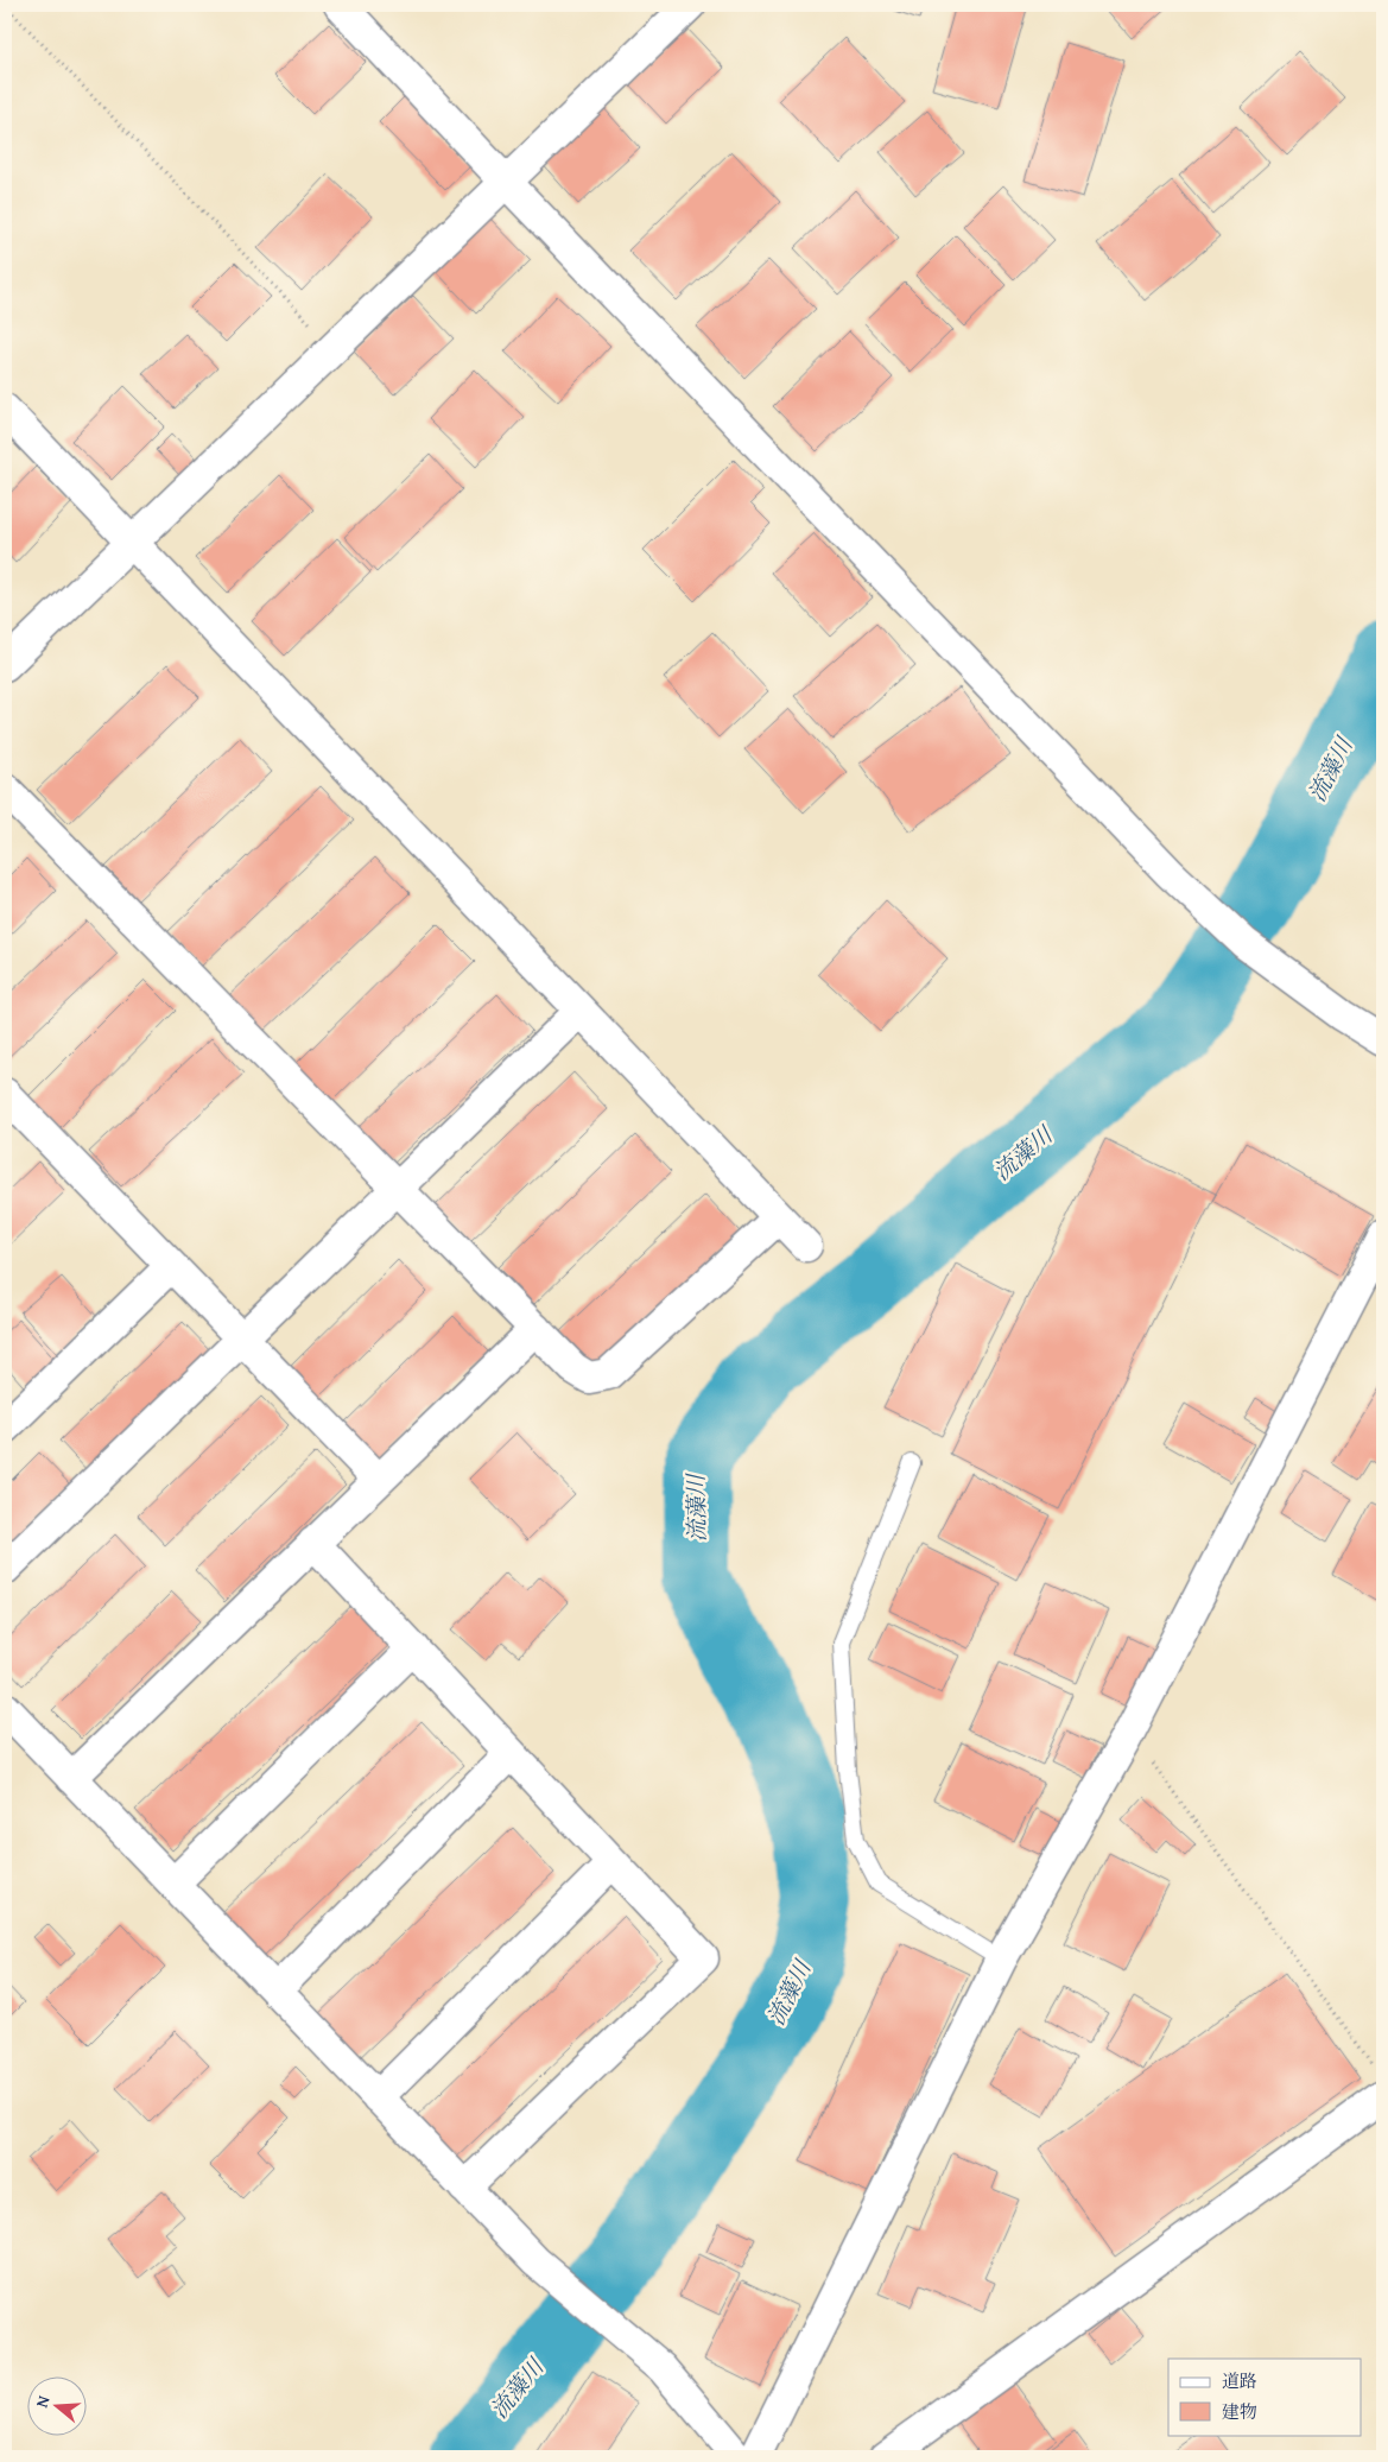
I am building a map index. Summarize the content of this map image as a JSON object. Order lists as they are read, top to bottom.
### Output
{
  "water": ["流藻川"],
  "legend": ["道路", "建物"],
  "north": "left"
}
